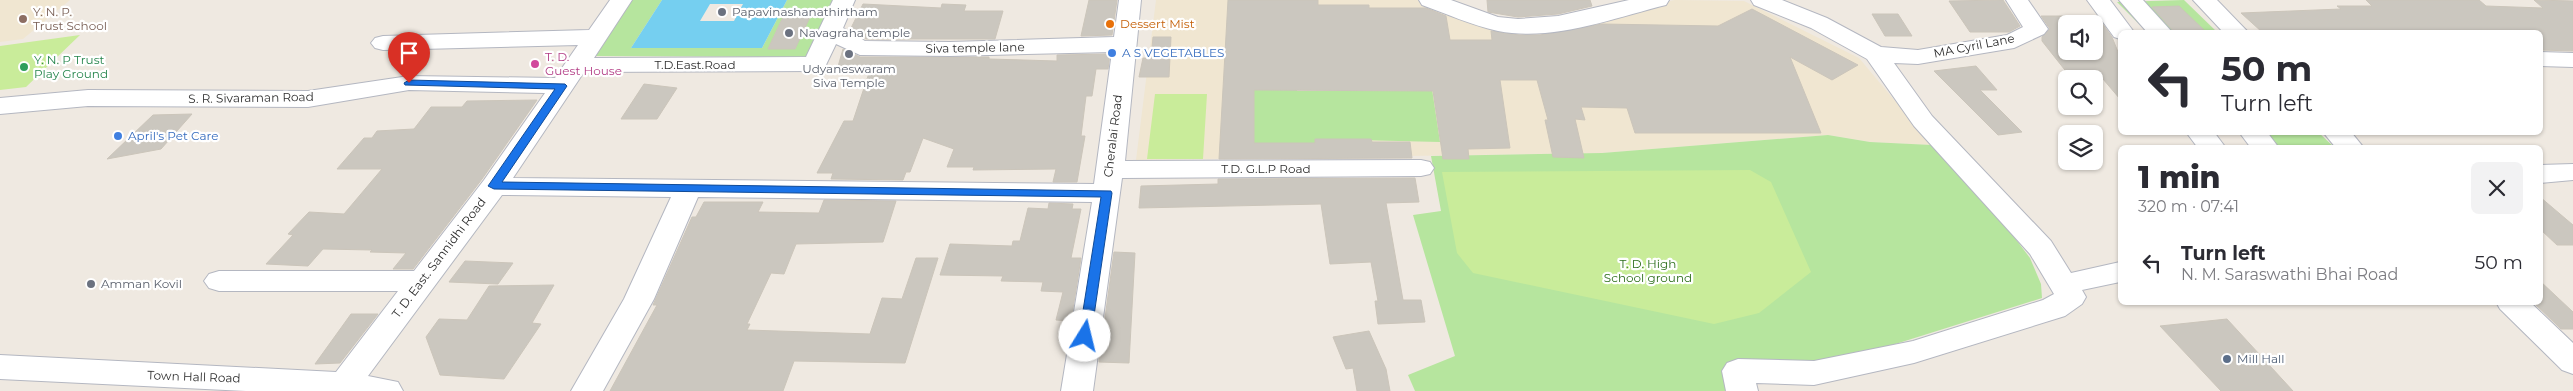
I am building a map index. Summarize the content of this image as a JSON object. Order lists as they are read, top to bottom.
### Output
{
  "streets": {
    "street": [
      "MA Cyril Lane",
      "Siva temple lane",
      "T.D.East.Road",
      "S. R. Sivaraman Road",
      "Cheralai Road",
      "T.D. G.L.P Road",
      "T. D. East. Sannidhi Road",
      "Town Hall Road"
    ]
  },
  "crossings": [
    ["Siva temple lane", "T.D.East.Road"],
    ["Siva temple lane", "Cheralai Road"],
    ["T.D.East.Road", "S. R. Sivaraman Road"],
    ["T.D.East.Road", "T. D. East. Sannidhi Road"],
    ["S. R. Sivaraman Road", "T. D. East. Sannidhi Road"],
    ["Cheralai Road", "T.D. G.L.P Road"],
    ["T.D. G.L.P Road", "T. D. East. Sannidhi Road"],
    ["T. D. East. Sannidhi Road", "Town Hall Road"]
  ],
  "parks": ["T. D. High School ground"],
  "places": [
    "Papavinashanathirtham",
    "Y. N. P. Trust School",
    "Dessert Mist",
    "Navagraha temple",
    "A S VEGETABLES",
    "Udyaneswaram Siva Temple",
    "T. D. Guest House",
    "Y. N. P Trust Play Ground",
    "April's Pet Care",
    "Amman Kovil",
    "Mill Hall"
  ],
  "page": {
    "turn": ["50 m", "Turn left"],
    "heading": ["1 min", "320 m · 07:41"],
    "list": [
      {
        "name": "Turn left",
        "note": "N. M. Saraswathi Bhai Road",
        "value": "50 m"
      }
    ]
  }
}
